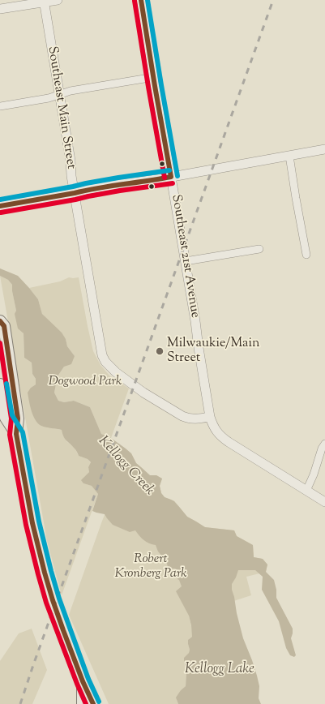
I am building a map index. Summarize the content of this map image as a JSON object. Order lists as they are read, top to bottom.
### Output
{
  "streets": {
    "street": ["Southeast Main Street", "Southeast 21st Avenue"]
  },
  "crossings": [
    ["Southeast Main Street", "Southeast 21st Avenue"]
  ],
  "water": ["Kellogg Creek", "Kellogg Lake"],
  "parks": ["Dogwood Park", "Robert Kronberg Park"],
  "places": ["Milwaukie/Main Street"]
}
